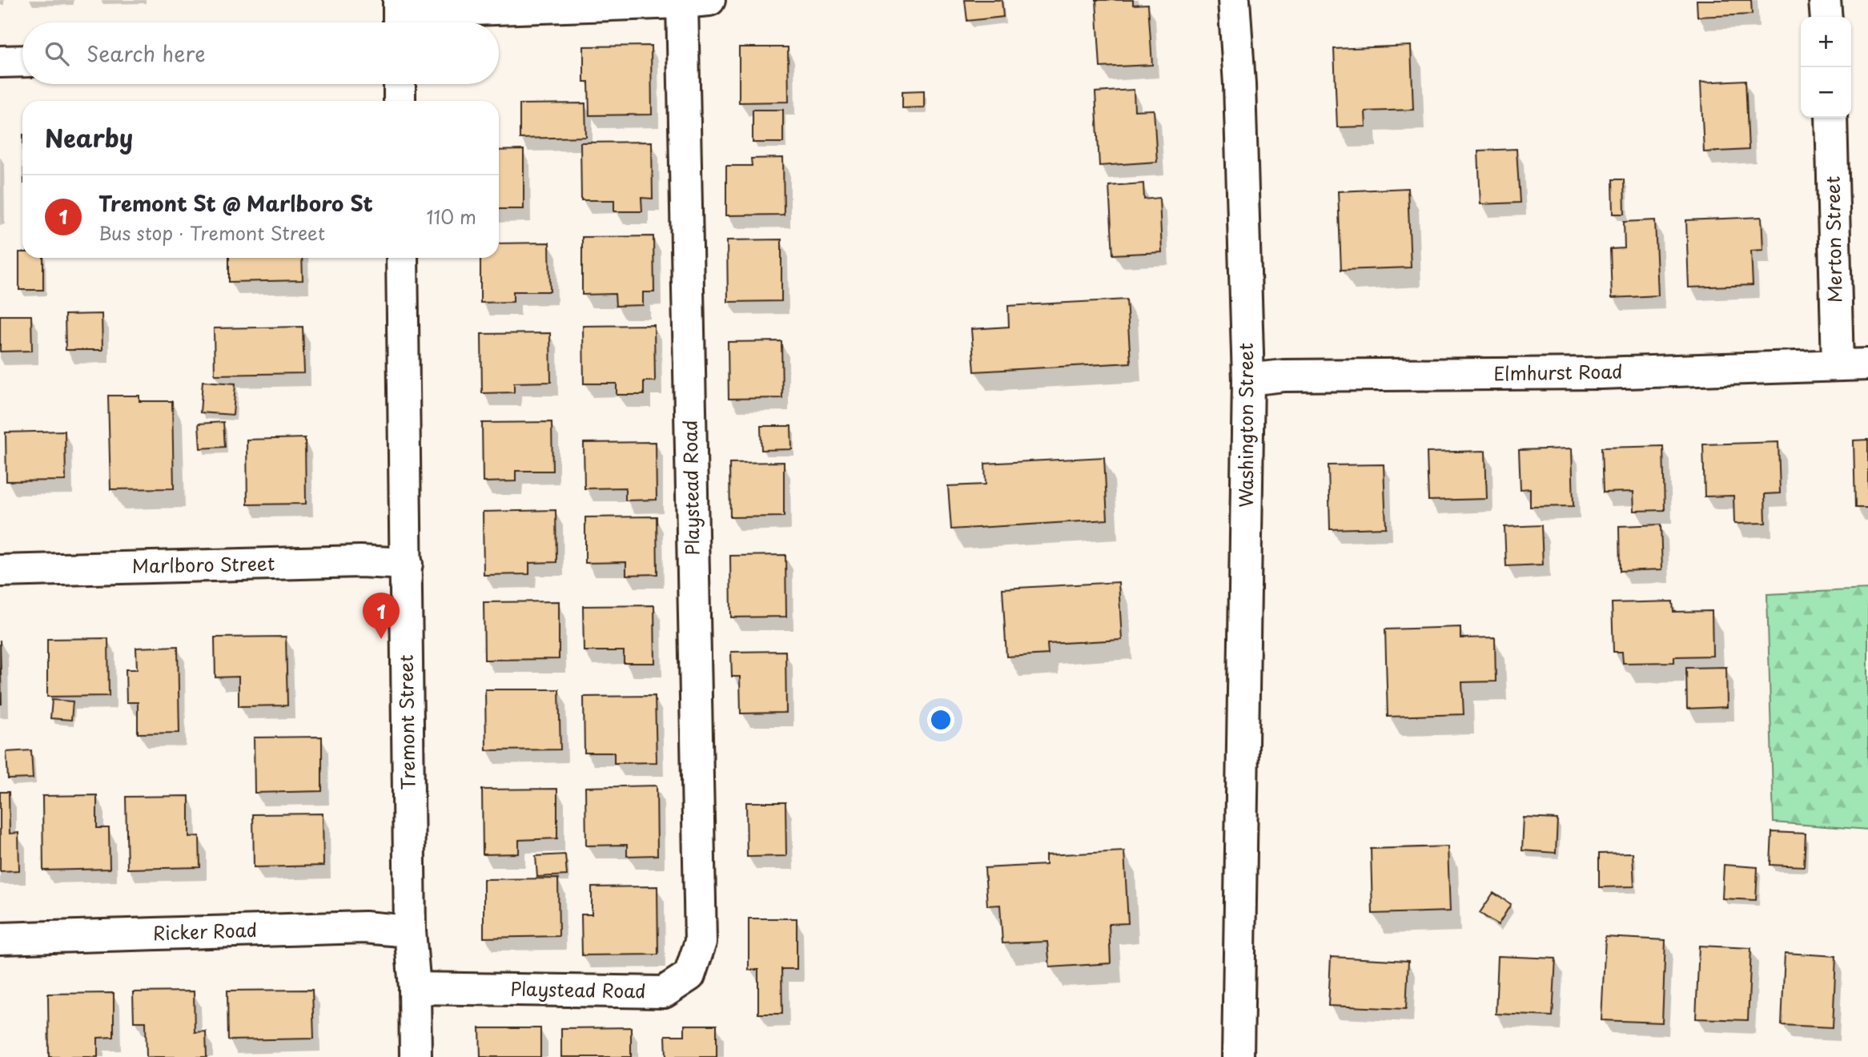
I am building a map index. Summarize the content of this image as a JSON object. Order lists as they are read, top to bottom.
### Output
{
  "streets": {
    "street": [
      "Merton Street",
      "Elmhurst Road",
      "Washington Street",
      "Playstead Road",
      "Marlboro Street",
      "Tremont Street",
      "Ricker Road"
    ]
  },
  "crossings": [
    ["Merton Street", "Elmhurst Road"],
    ["Elmhurst Road", "Washington Street"],
    ["Playstead Road", "Tremont Street"],
    ["Marlboro Street", "Tremont Street"],
    ["Tremont Street", "Ricker Road"]
  ],
  "page": {
    "map_buttons": ["+", "−"],
    "search": "Search here",
    "heading": "Nearby",
    "list": [
      {
        "mark": "1",
        "name": "Tremont St @ Marlboro St",
        "note": "Bus stop · Tremont Street",
        "value": "110 m"
      }
    ],
    "pins": "1"
  }
}
